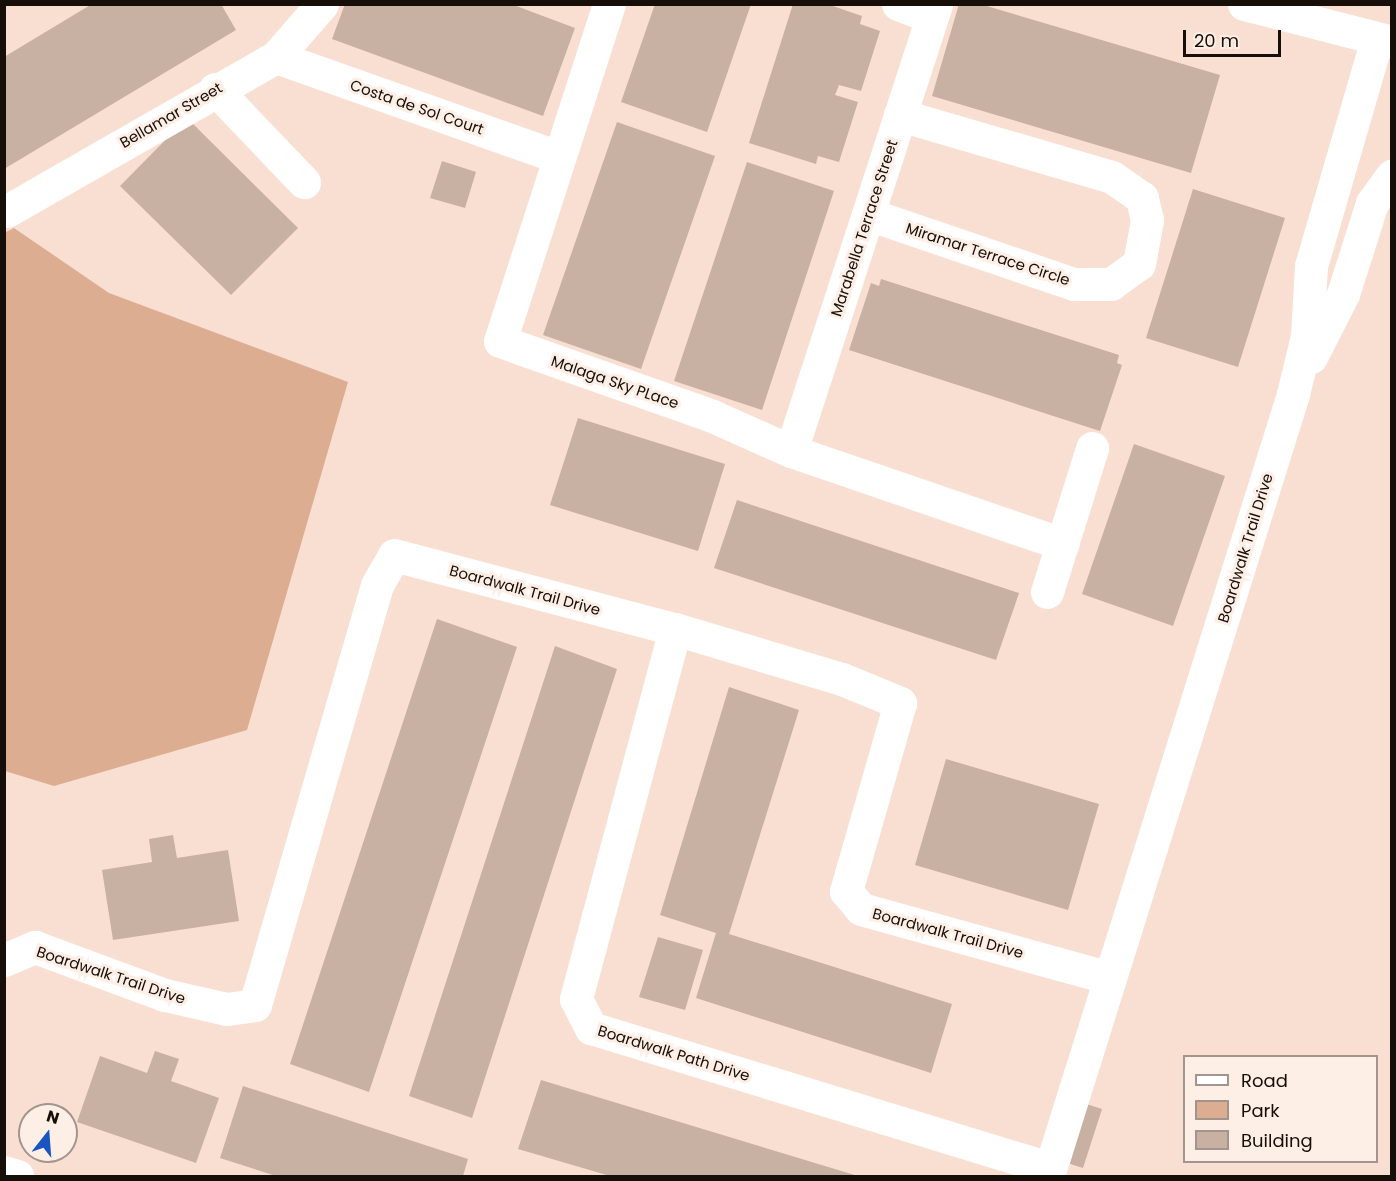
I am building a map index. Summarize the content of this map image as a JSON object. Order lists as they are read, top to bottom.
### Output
{
  "streets": {
    "street": [
      "Costa de Sol Court",
      "Bellamar Street",
      "Marabella Terrace Street",
      "Miramar Terrace Circle",
      "Malaga Sky PLace",
      "Boardwalk Trail Drive",
      "Boardwalk Path Drive"
    ]
  },
  "crossings": [
    ["Costa de Sol Court", "Bellamar Street"],
    ["Costa de Sol Court", "Malaga Sky PLace"],
    ["Marabella Terrace Street", "Miramar Terrace Circle"],
    ["Marabella Terrace Street", "Malaga Sky PLace"],
    ["Boardwalk Trail Drive", "Boardwalk Path Drive"]
  ],
  "legend": ["Road", "Park", "Building"],
  "scale_bar": "20 m",
  "north": "top"
}
